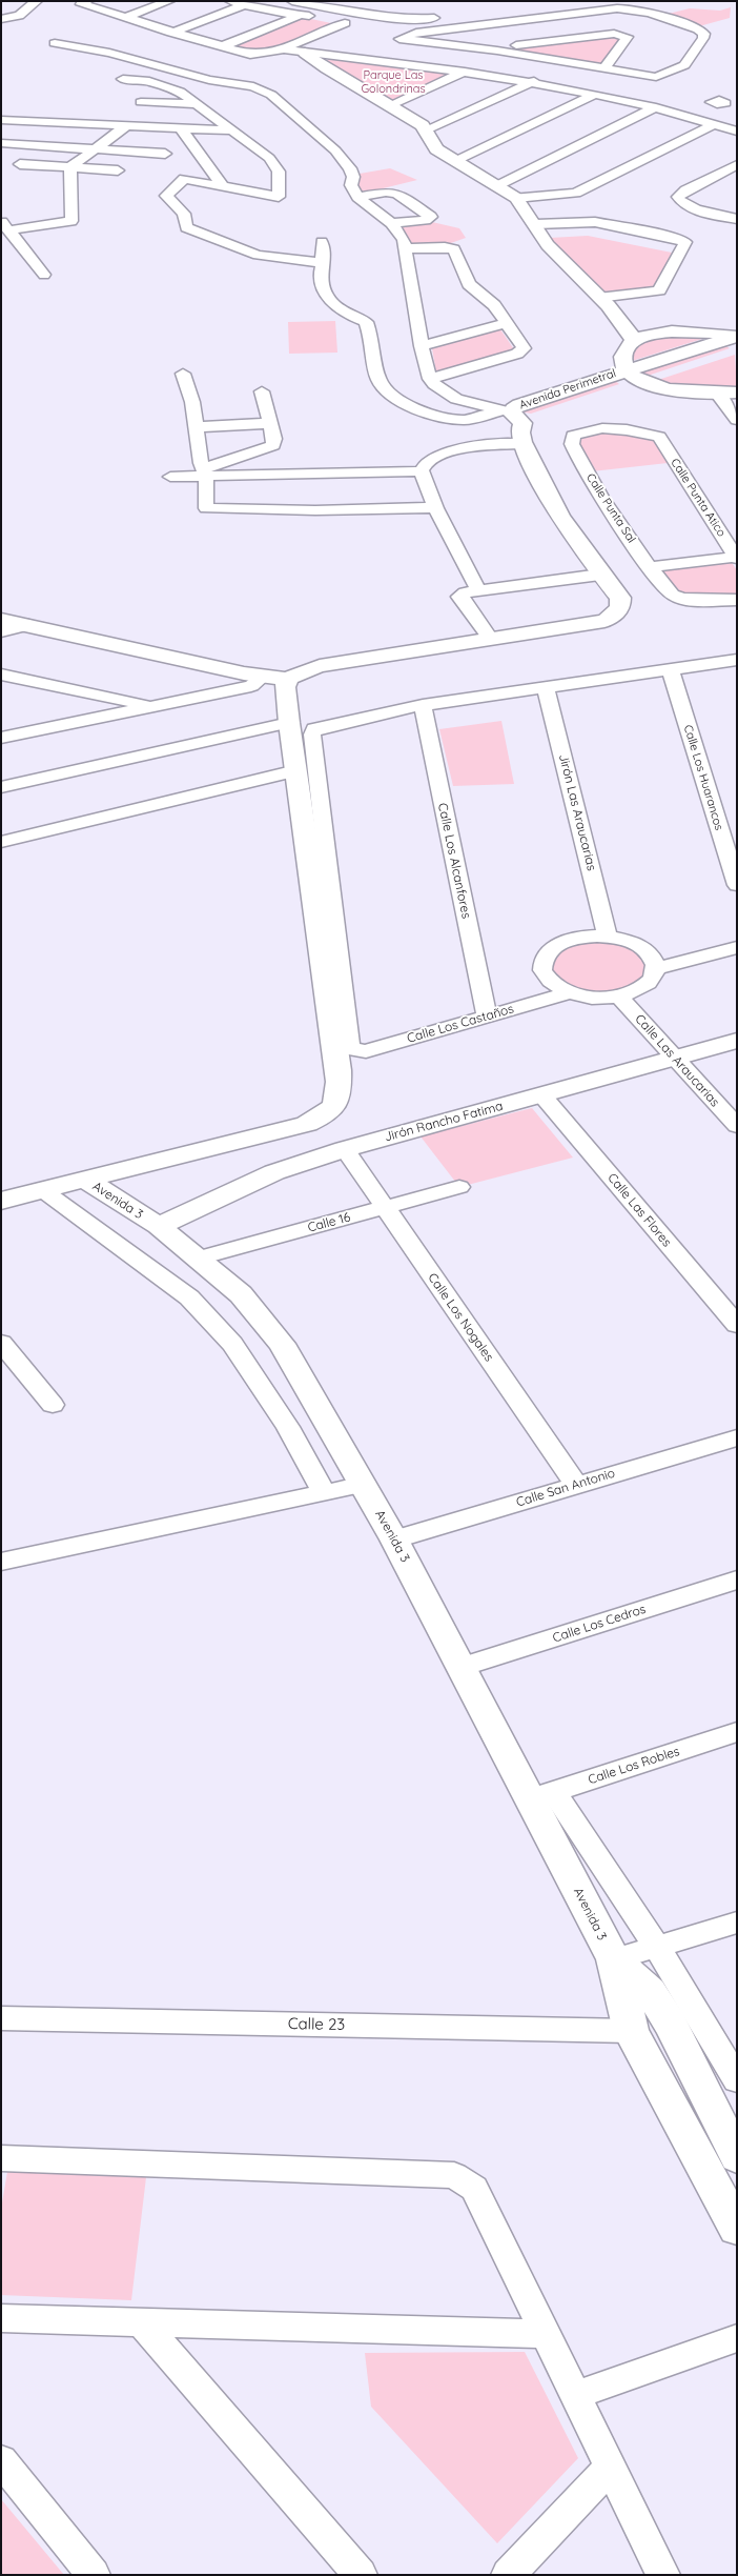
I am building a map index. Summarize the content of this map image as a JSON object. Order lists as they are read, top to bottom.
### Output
{
  "streets": {
    "street": [
      "Avenida Perimetral",
      "Calle Punta Atico",
      "Calle Punta Sal",
      "Calle Los Huarancos",
      "Jirón Las Araucarias",
      "Calle Los Alcanfores",
      "Calle Los Castaños",
      "Calle Las Araucarias",
      "Jirón Rancho Fatima",
      "Avenida 3",
      "Calle Las Flores",
      "Calle 16",
      "Calle Los Nogales",
      "Calle San Antonio",
      "Calle Los Cedros",
      "Calle Los Robles",
      "Calle 23"
    ]
  },
  "crossings": [
    ["Calle Punta Atico", "Calle Punta Sal"],
    ["Calle Los Alcanfores", "Calle Los Castaños"],
    ["Calle Las Araucarias", "Jirón Rancho Fatima"],
    ["Jirón Rancho Fatima", "Avenida 3"],
    ["Jirón Rancho Fatima", "Calle Las Flores"],
    ["Jirón Rancho Fatima", "Calle Los Nogales"],
    ["Avenida 3", "Calle 16"],
    ["Avenida 3", "Calle San Antonio"],
    ["Avenida 3", "Calle Los Cedros"],
    ["Avenida 3", "Calle Los Robles"],
    ["Avenida 3", "Calle 23"],
    ["Calle 16", "Calle Los Nogales"],
    ["Calle Los Nogales", "Calle San Antonio"]
  ],
  "parks": ["Parque Las Golondrinas"]
}
